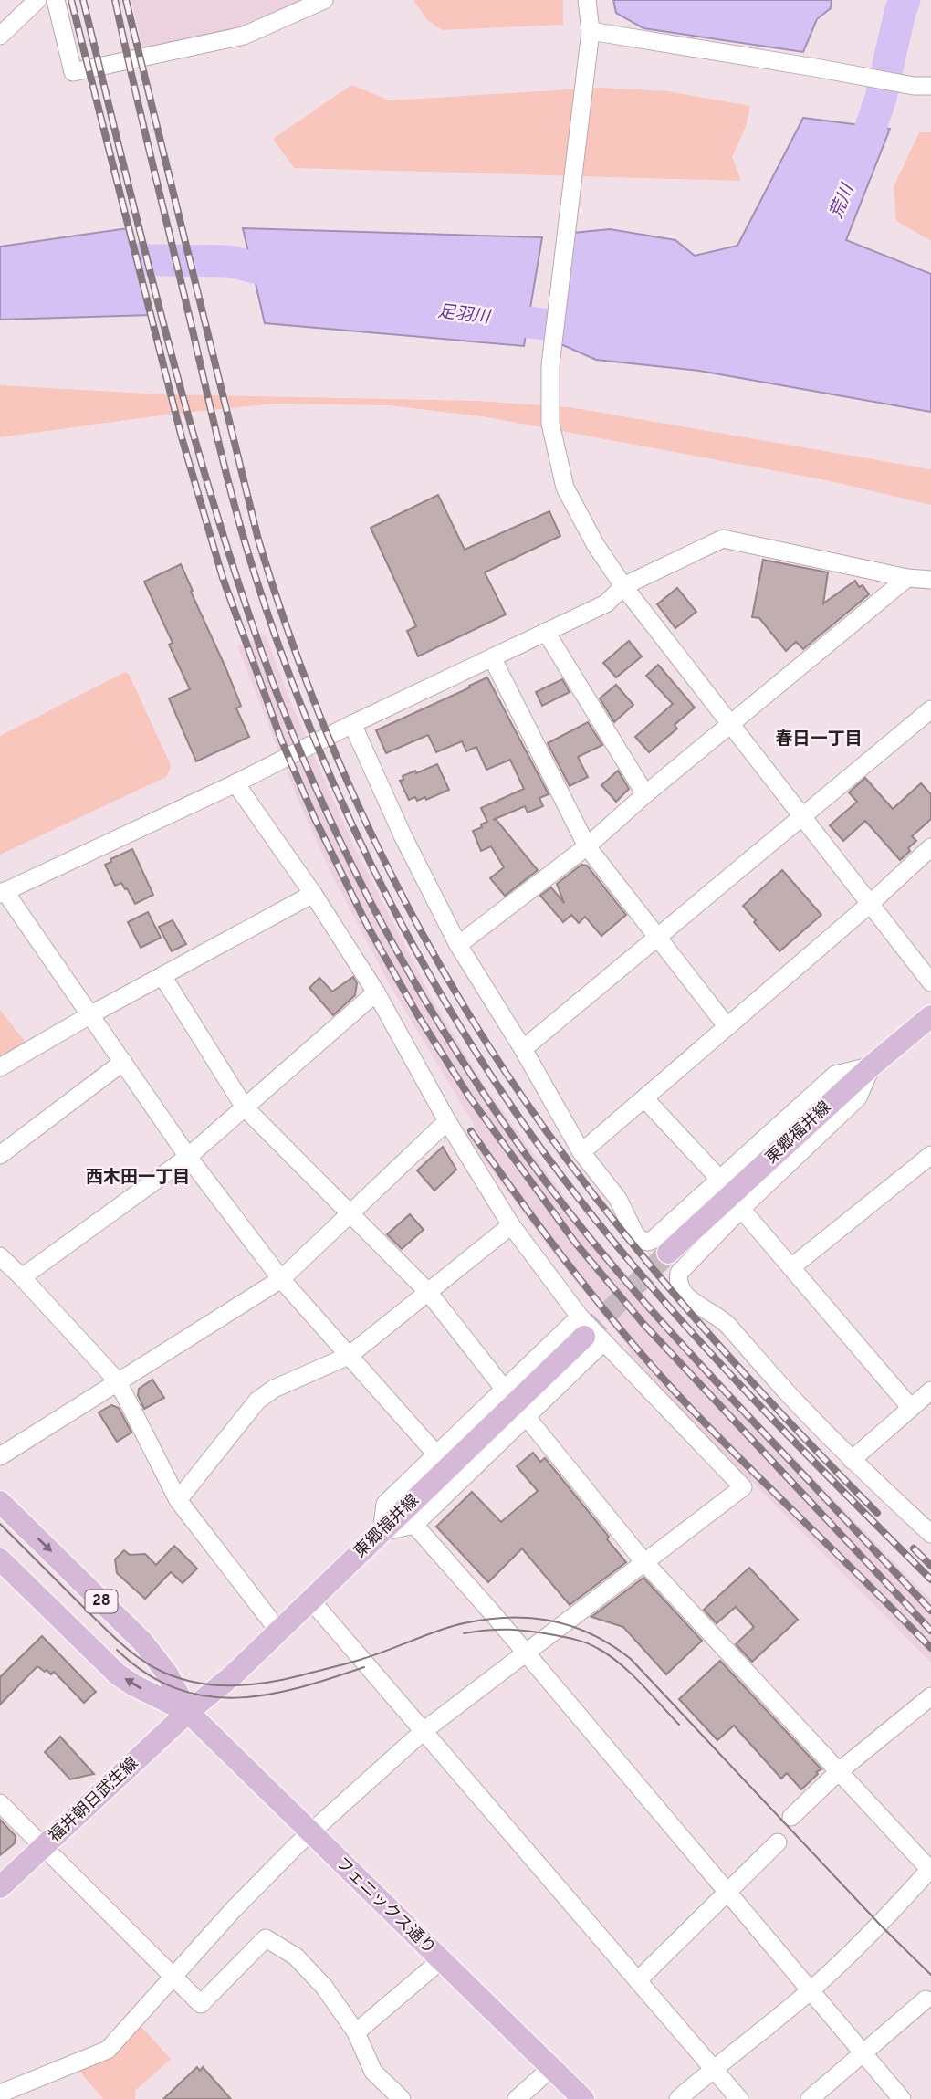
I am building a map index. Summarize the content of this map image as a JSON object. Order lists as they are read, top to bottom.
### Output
{
  "streets": {
    "main road": [
      "東郷福井線",
      "28",
      "福井朝日武生線",
      "フェニックス通り"
    ]
  },
  "crossings": [
    ["東郷福井線", "福井朝日武生線"],
    ["東郷福井線", "フェニックス通り"],
    ["福井朝日武生線", "フェニックス通り"]
  ],
  "districts": ["春日一丁目", "西木田一丁目"],
  "water": ["荒川", "足羽川"]
}
